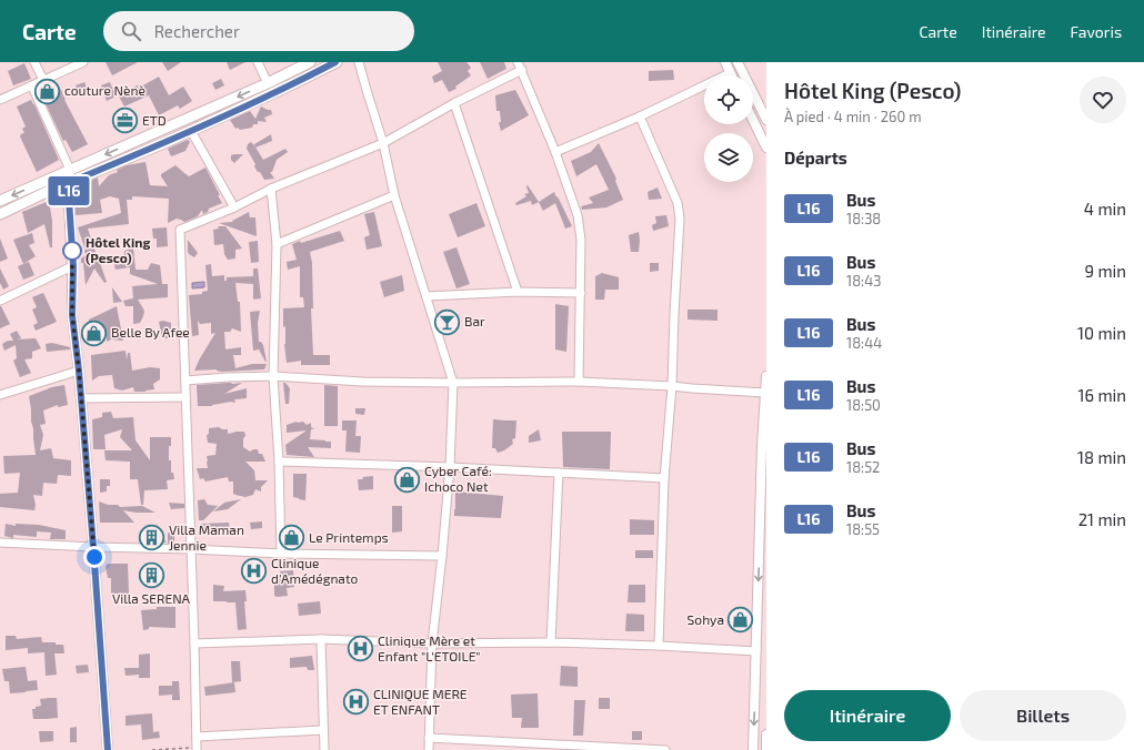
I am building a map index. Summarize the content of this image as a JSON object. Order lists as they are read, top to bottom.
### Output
{
  "places": {
    "shop": [
      "couture Nènè",
      "Belle By Afee",
      "Cyber Café: Ichoco Net",
      "Le Printemps",
      "Sohya"
    ],
    "office": ["ETD"],
    "other": ["Hôtel King (Pesco)"],
    "bar": ["Bar"],
    "building": ["Villa Maman Jennie", "Villa SERENA"],
    "hospital": ["Clinique d'Amédégnato", "Clinique Mère et Enfant \"L'ETOILE\"", "CLINIQUE MERE ET ENFANT"]
  },
  "lines": ["bus line L16"],
  "page": {
    "header": "Carte",
    "search": "Rechercher",
    "nav": ["Carte", "Itinéraire", "Favoris"],
    "on_map": "L16",
    "heading": [
      ["Hôtel King (Pesco)", "À pied · 4 min · 260 m"],
      "Départs"
    ],
    "list": [
      {
        "mark": "L16",
        "name": "Bus",
        "note": "18:38",
        "value": "4 min"
      },
      {
        "mark": "L16",
        "name": "Bus",
        "note": "18:43",
        "value": "9 min"
      },
      {
        "mark": "L16",
        "name": "Bus",
        "note": "18:44",
        "value": "10 min"
      },
      {
        "mark": "L16",
        "name": "Bus",
        "note": "18:50",
        "value": "16 min"
      },
      {
        "mark": "L16",
        "name": "Bus",
        "note": "18:52",
        "value": "18 min"
      },
      {
        "mark": "L16",
        "name": "Bus",
        "note": "18:55",
        "value": "21 min"
      }
    ],
    "buttons": ["Itinéraire", "Billets"]
  }
}
